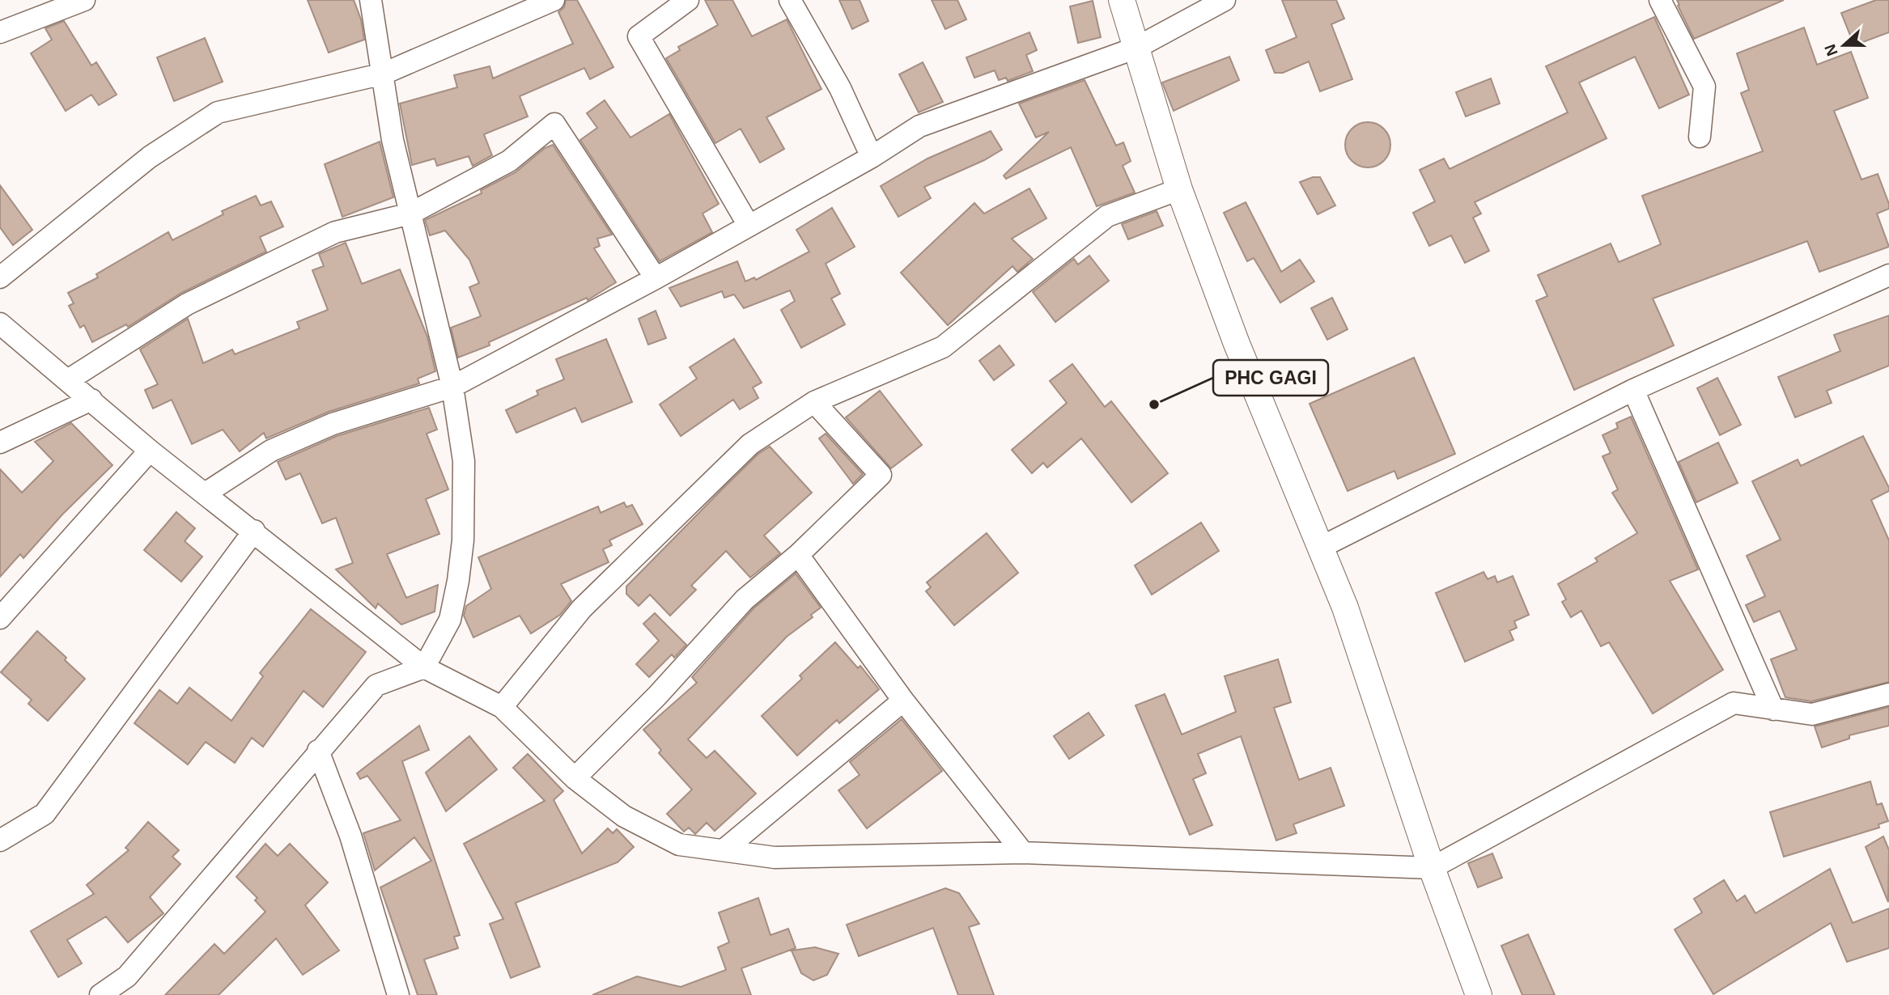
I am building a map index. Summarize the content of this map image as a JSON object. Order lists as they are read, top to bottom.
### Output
{
  "places": ["PHC GAGI"],
  "north": "left"
}
